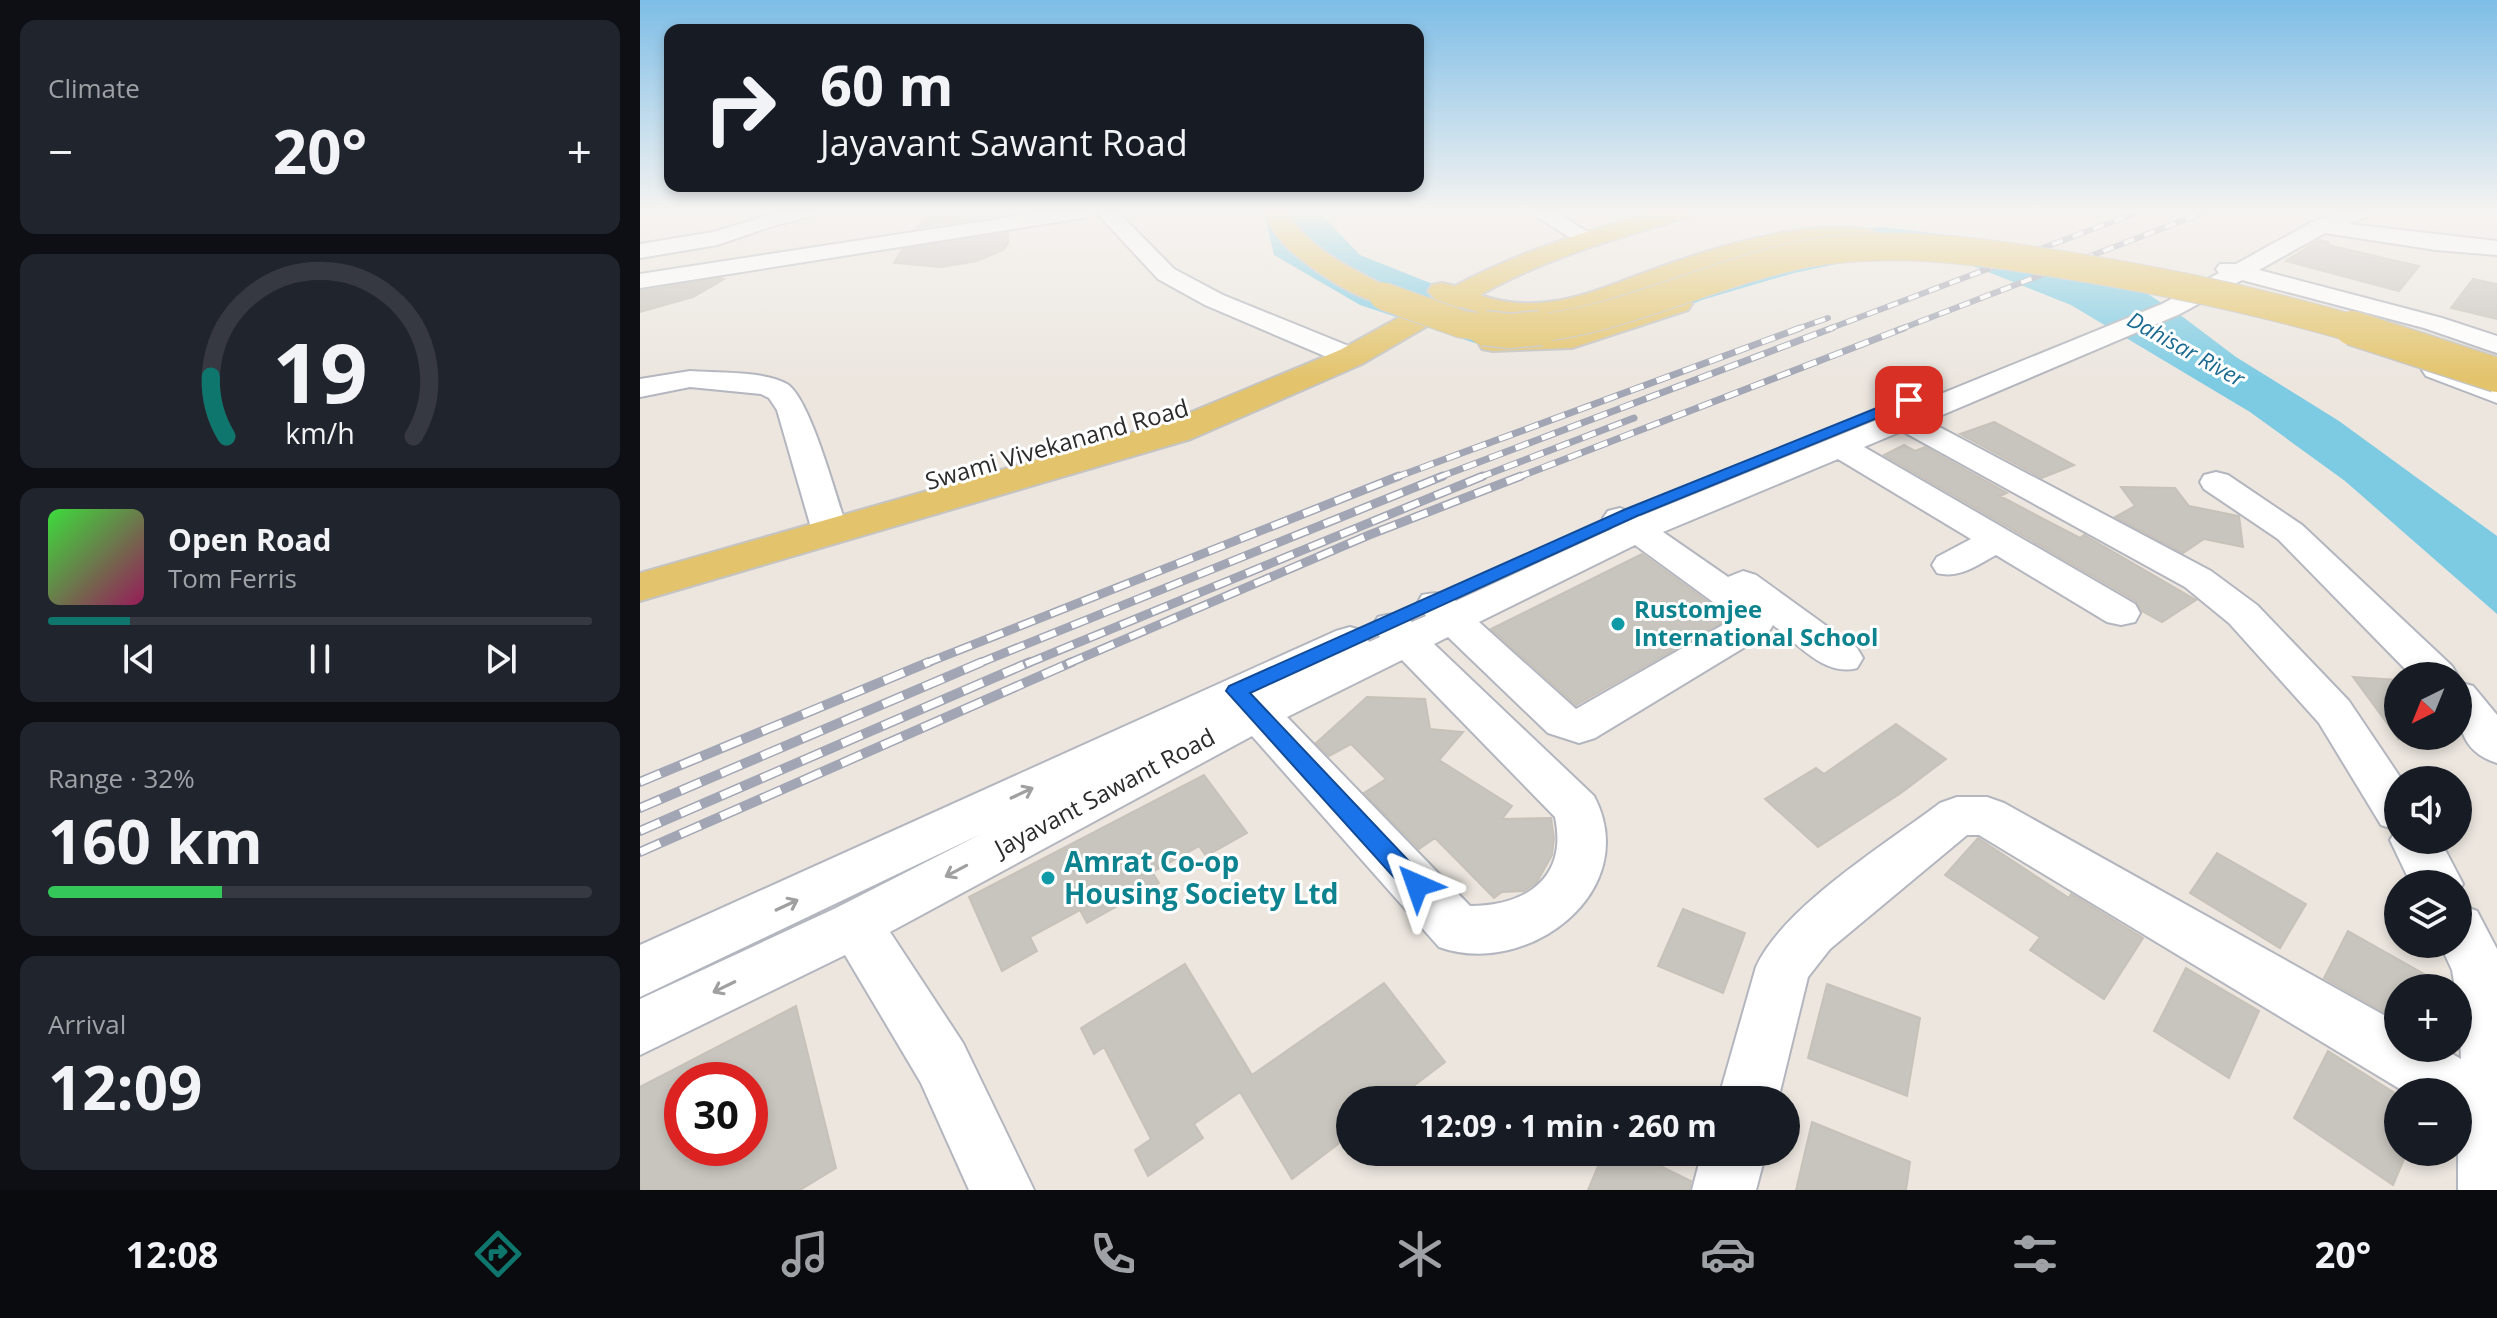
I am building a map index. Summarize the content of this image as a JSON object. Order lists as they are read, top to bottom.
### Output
{
  "streets": {
    "main road": ["Swami Vivekanand Road"],
    "street": ["Jayavant Sawant Road"]
  },
  "water": ["Dahisar River"],
  "places": ["Rustomjee International School", "Amrat Co-op Housing Society Ltd"],
  "north": "bottom left",
  "page": {
    "tile": [
      "Climate",
      ["Range · 32%", "160 km"],
      ["Arrival", "12:09"]
    ],
    "turn": ["60 m", "Jayavant Sawant Road"],
    "heat": ["−", "20°", "+"],
    "song": ["Open Road", "Tom Ferris"],
    "map_buttons": ["+", "−"],
    "limit": "30",
    "trip": "12:09 · 1 min · 260 m",
    "tabs": ["12:08", "20°"],
    "gauge": ["19", "km/h"]
  }
}
